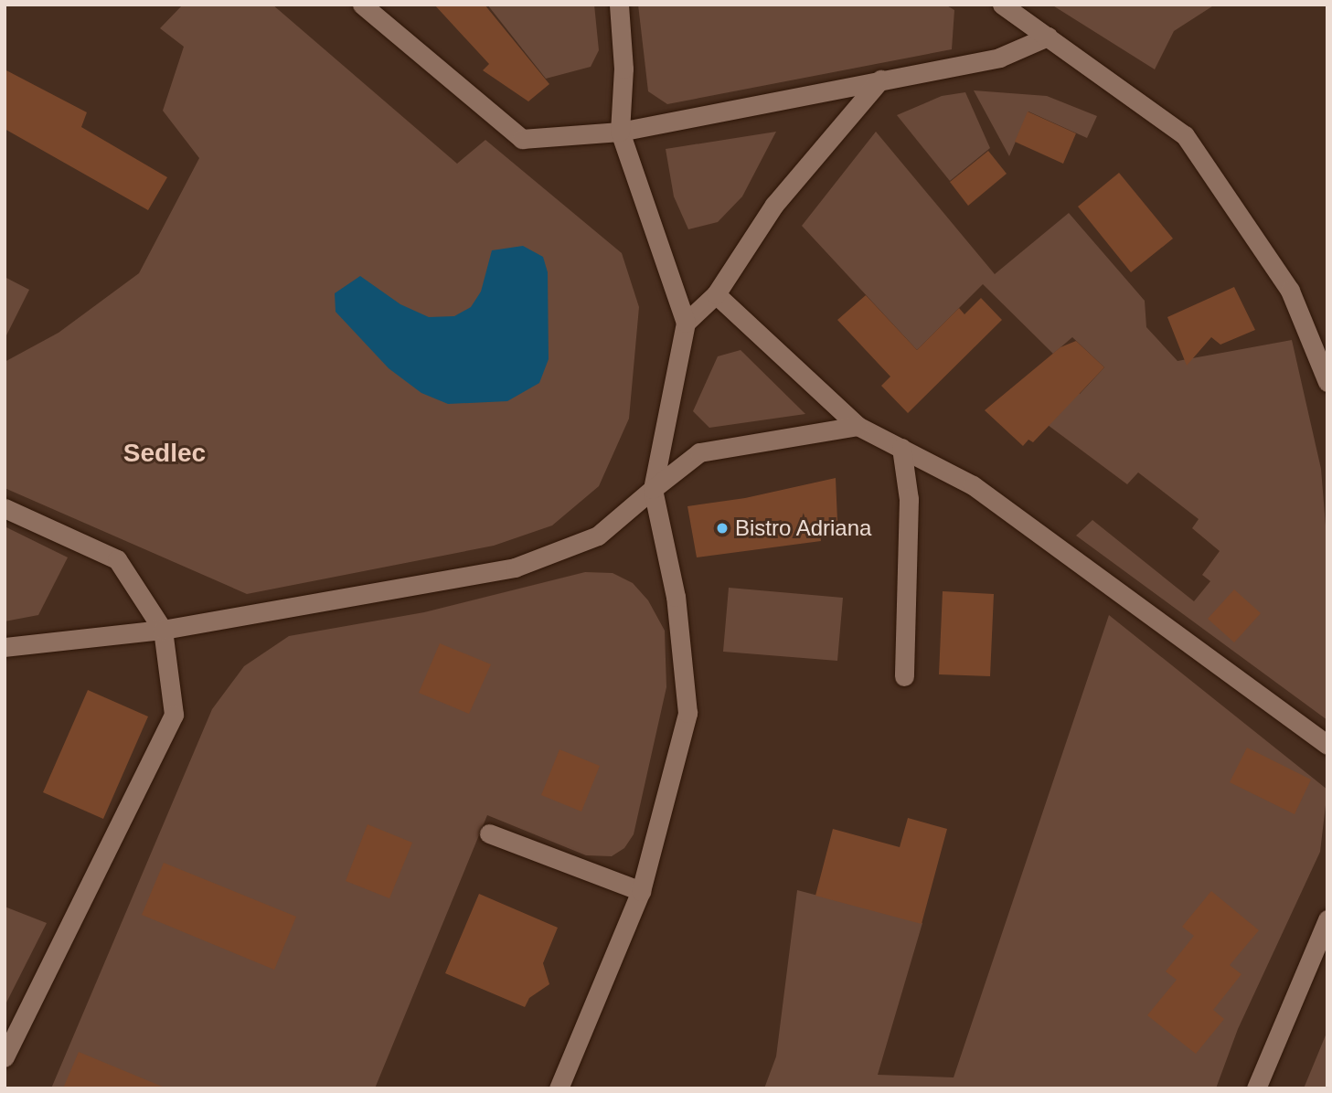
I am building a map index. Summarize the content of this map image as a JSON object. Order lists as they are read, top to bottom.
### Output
{
  "districts": ["Sedlec"],
  "places": ["Bistro Adriana"]
}
